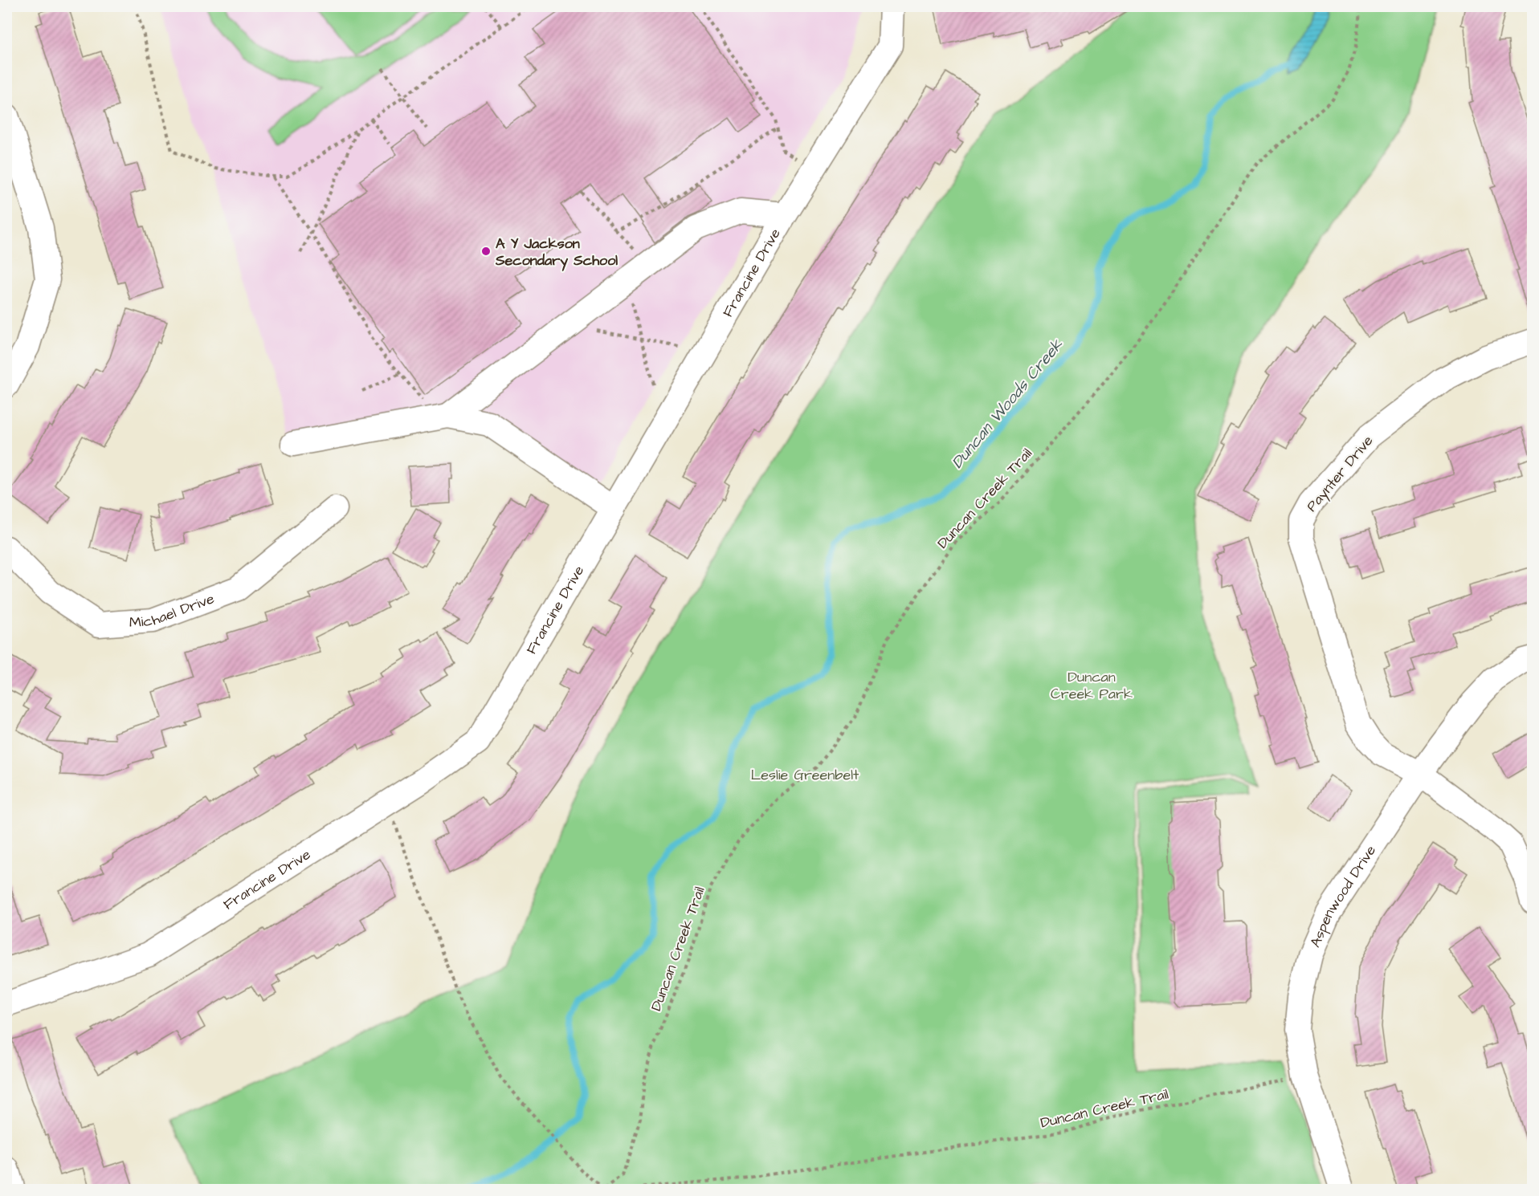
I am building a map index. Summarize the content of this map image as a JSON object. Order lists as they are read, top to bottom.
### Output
{
  "streets": {
    "street": [
      "Francine Drive",
      "Paynter Drive",
      "Michael Drive",
      "Aspenwood Drive"
    ],
    "path": ["Duncan Creek Trail"]
  },
  "crossings": [
    ["Paynter Drive", "Aspenwood Drive"],
    ["Duncan Creek Trail", "Aspenwood Drive"]
  ],
  "water": ["Duncan Woods Creek"],
  "parks": ["Duncan Creek Park", "Leslie Greenbelt"],
  "places": ["A Y Jackson Secondary School"]
}
